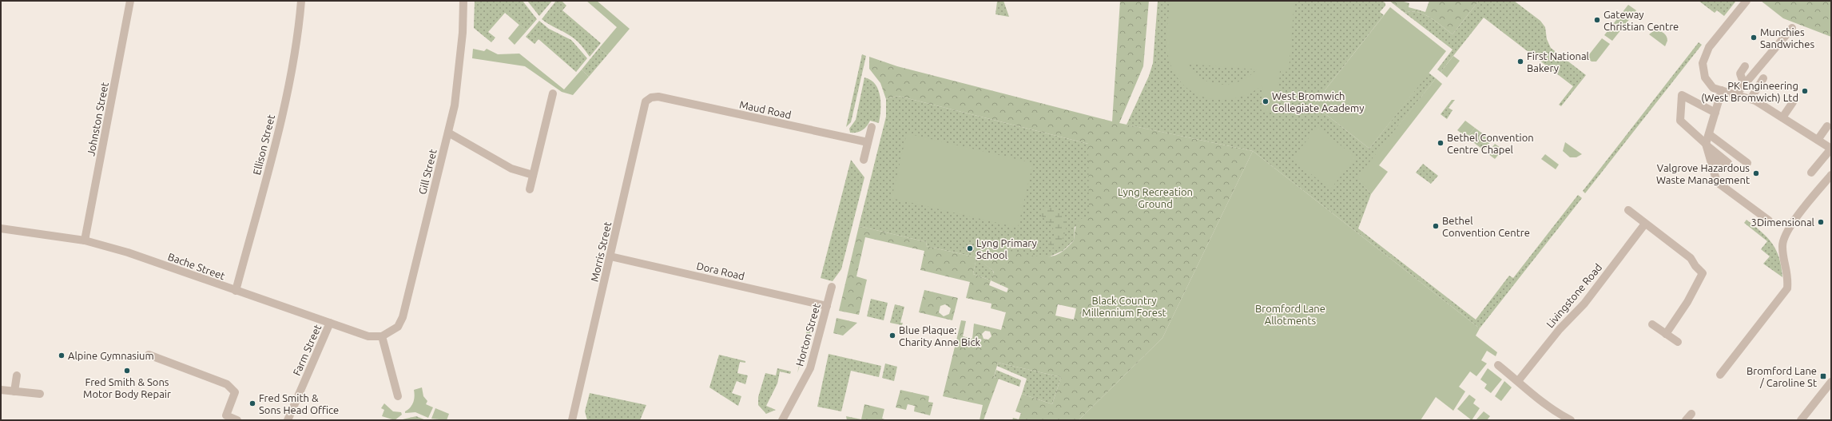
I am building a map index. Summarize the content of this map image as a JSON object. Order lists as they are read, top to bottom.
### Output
{
  "streets": {
    "street": [
      "Maud Road",
      "Johnston Street",
      "Ellison Street",
      "Gill Street",
      "Morris Street",
      "Bache Street",
      "Dora Road",
      "Livingstone Road",
      "Horton Street",
      "Farm Street"
    ]
  },
  "crossings": [
    ["Maud Road", "Morris Street"],
    ["Johnston Street", "Bache Street"],
    ["Ellison Street", "Bache Street"],
    ["Gill Street", "Bache Street"],
    ["Morris Street", "Dora Road"],
    ["Bache Street", "Farm Street"],
    ["Dora Road", "Horton Street"]
  ],
  "parks": ["Lyng Recreation Ground", "Black Country Millennium Forest", "Bromford Lane Allotments"],
  "places": {
    "other": [
      "Gateway Christian Centre",
      "Munchies Sandwiches",
      "First National Bakery",
      "PK Engineering (West Bromwich) Ltd",
      "West Bromwich Collegiate Academy",
      "Bethel Convention Centre Chapel",
      "Valgrove Hazardous Waste Management",
      "3Dimensional",
      "Bethel Convention Centre",
      "Lyng Primary School",
      "Blue Plaque: Charity Anne Bick",
      "Alpine Gymnasium",
      "Fred Smith & Sons Motor Body Repair",
      "Fred Smith & Sons Head Office"
    ],
    "transit": ["Bromford Lane / Caroline St"]
  }
}
